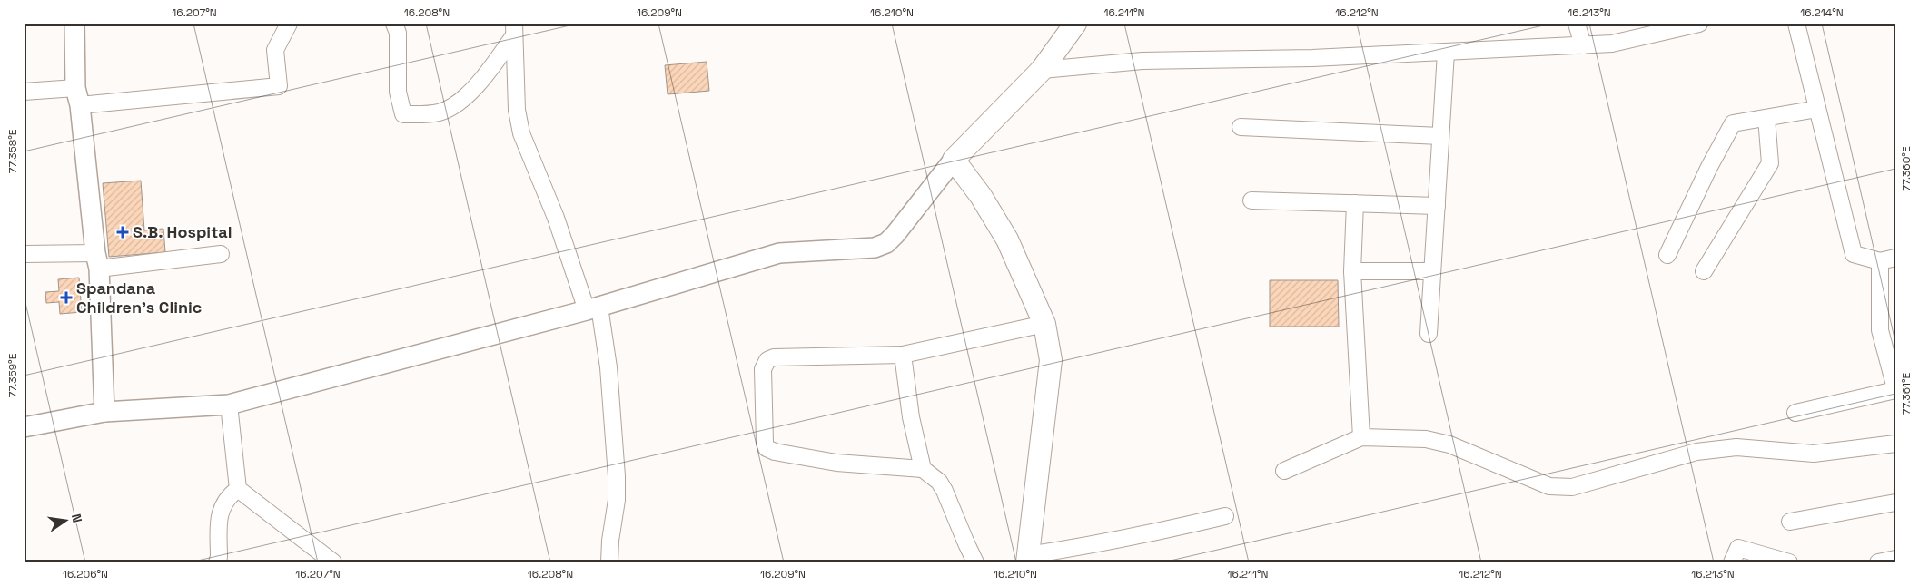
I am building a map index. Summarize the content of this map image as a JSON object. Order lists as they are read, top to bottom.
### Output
{
  "places": {
    "health": ["S.B. Hospital", "Spandana Children's Clinic"]
  },
  "north": "right",
  "coordinates": [
    "16.207°N",
    "16.208°N",
    "16.209°N",
    "16.210°N",
    "16.211°N",
    "16.212°N",
    "16.213°N",
    "16.214°N",
    "77.358°E",
    "77.360°E",
    "77.359°E",
    "77.361°E",
    "16.206°N"
  ]
}
